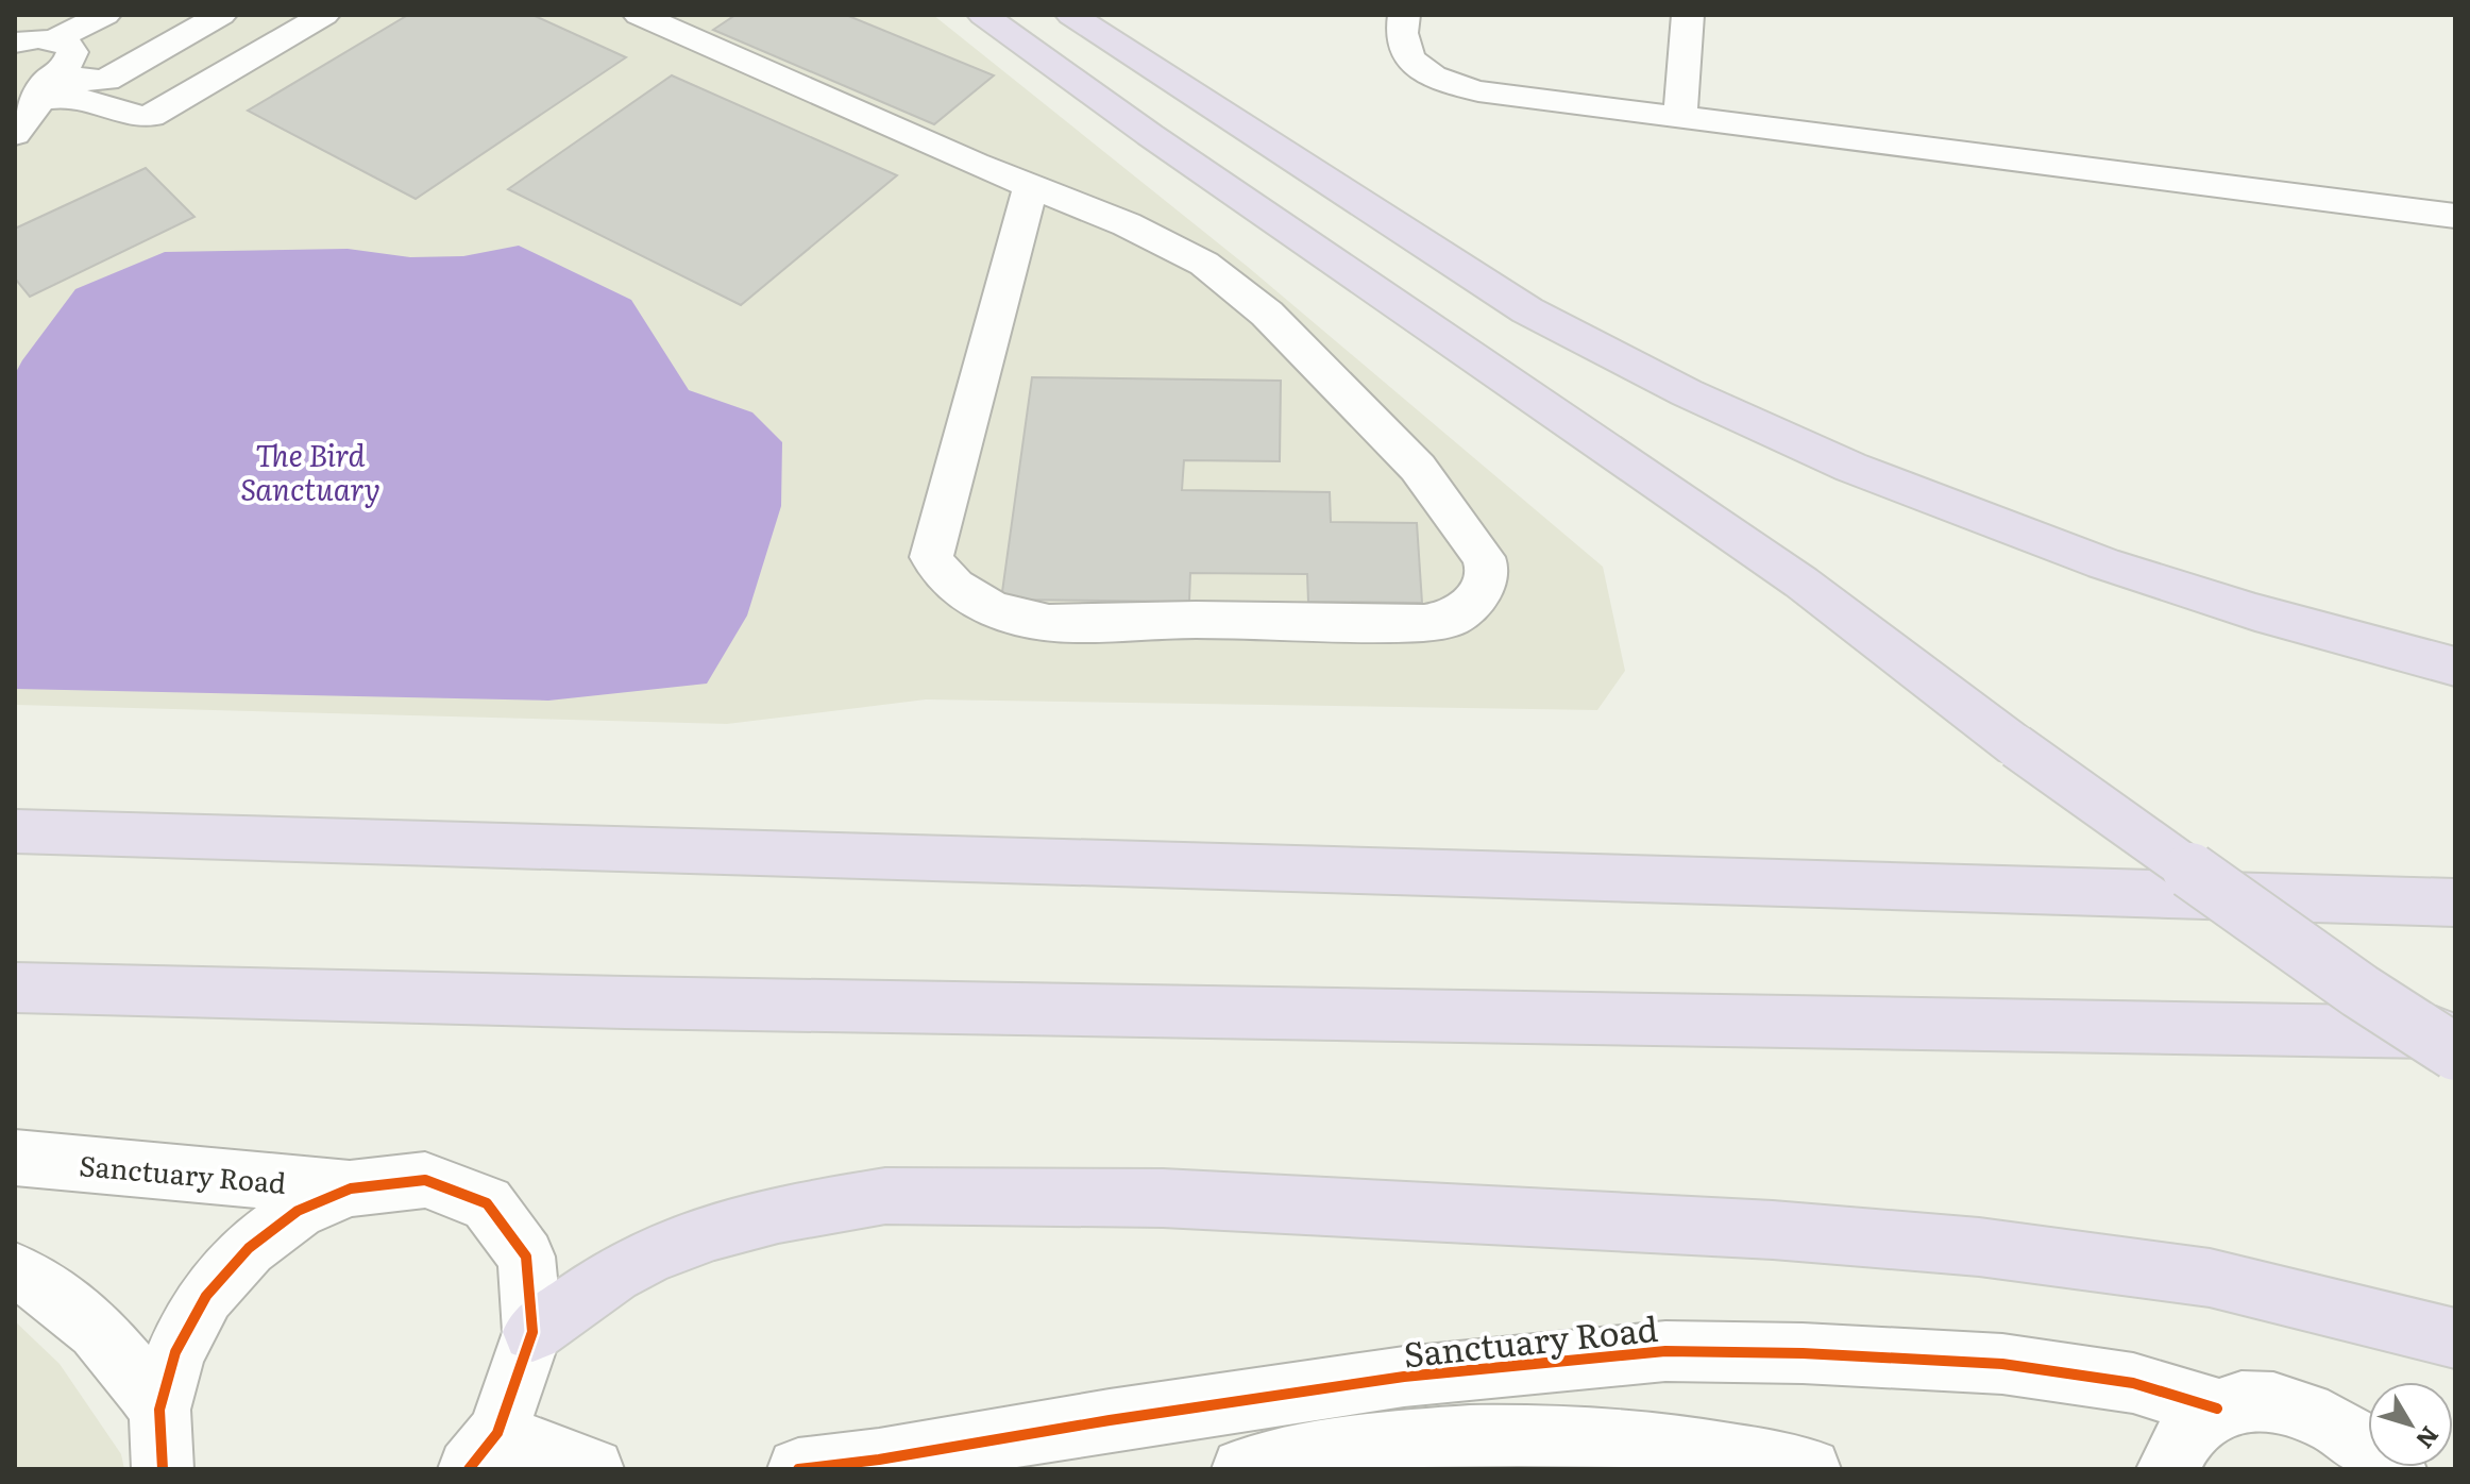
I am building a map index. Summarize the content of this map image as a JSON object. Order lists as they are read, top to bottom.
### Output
{
  "streets": {
    "street": ["Sanctuary Road"]
  },
  "water": ["The Bird Sanctuary"],
  "north": "bottom right"
}
